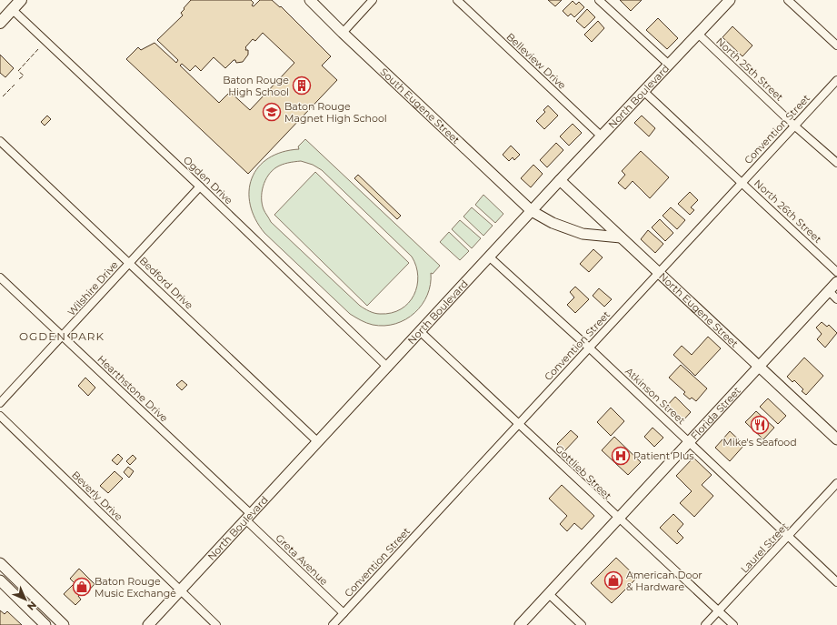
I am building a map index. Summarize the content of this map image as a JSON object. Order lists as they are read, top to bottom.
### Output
{
  "streets": {
    "street": [
      "Belleview Drive",
      "North 25th Street",
      "North Boulevard",
      "South Eugene Street",
      "Convention Street",
      "Ogden Drive",
      "North 26th Street",
      "Bedford Drive",
      "Wilshire Drive",
      "North Eugene Street",
      "Hearthstone Drive",
      "Atkinson Street",
      "Florida Street",
      "Gottlieb Street",
      "Beverly Drive",
      "Laurel Street",
      "Greta Avenue"
    ]
  },
  "crossings": [
    ["Belleview Drive", "North Boulevard"],
    ["North 25th Street", "North Boulevard"],
    ["North 25th Street", "Convention Street"],
    ["North Boulevard", "South Eugene Street"],
    ["North Boulevard", "Ogden Drive"],
    ["North Boulevard", "North 26th Street"],
    ["North Boulevard", "Bedford Drive"],
    ["North Boulevard", "North Eugene Street"],
    ["North Boulevard", "Hearthstone Drive"],
    ["North Boulevard", "Atkinson Street"],
    ["North Boulevard", "Gottlieb Street"],
    ["North Boulevard", "Beverly Drive"],
    ["North Boulevard", "Greta Avenue"],
    ["South Eugene Street", "North Eugene Street"],
    ["Convention Street", "North 26th Street"],
    ["Convention Street", "North Eugene Street"],
    ["Convention Street", "Atkinson Street"],
    ["Convention Street", "Gottlieb Street"],
    ["Convention Street", "Greta Avenue"],
    ["Ogden Drive", "Wilshire Drive"],
    ["Bedford Drive", "Wilshire Drive"],
    ["Wilshire Drive", "Hearthstone Drive"],
    ["North Eugene Street", "Florida Street"],
    ["Hearthstone Drive", "Greta Avenue"],
    ["Atkinson Street", "Florida Street"],
    ["Atkinson Street", "Laurel Street"],
    ["Florida Street", "Gottlieb Street"],
    ["Gottlieb Street", "Laurel Street"]
  ],
  "districts": ["OGDEN PARK"],
  "places": {
    "building": ["Baton Rouge High School"],
    "school or university": ["Baton Rouge Magnet High School"],
    "restaurant": ["Mike's Seafood"],
    "hospital": ["Patient Plus"],
    "shop": ["American Door & Hardware", "Baton Rouge Music Exchange"]
  },
  "north": "bottom right"
}
